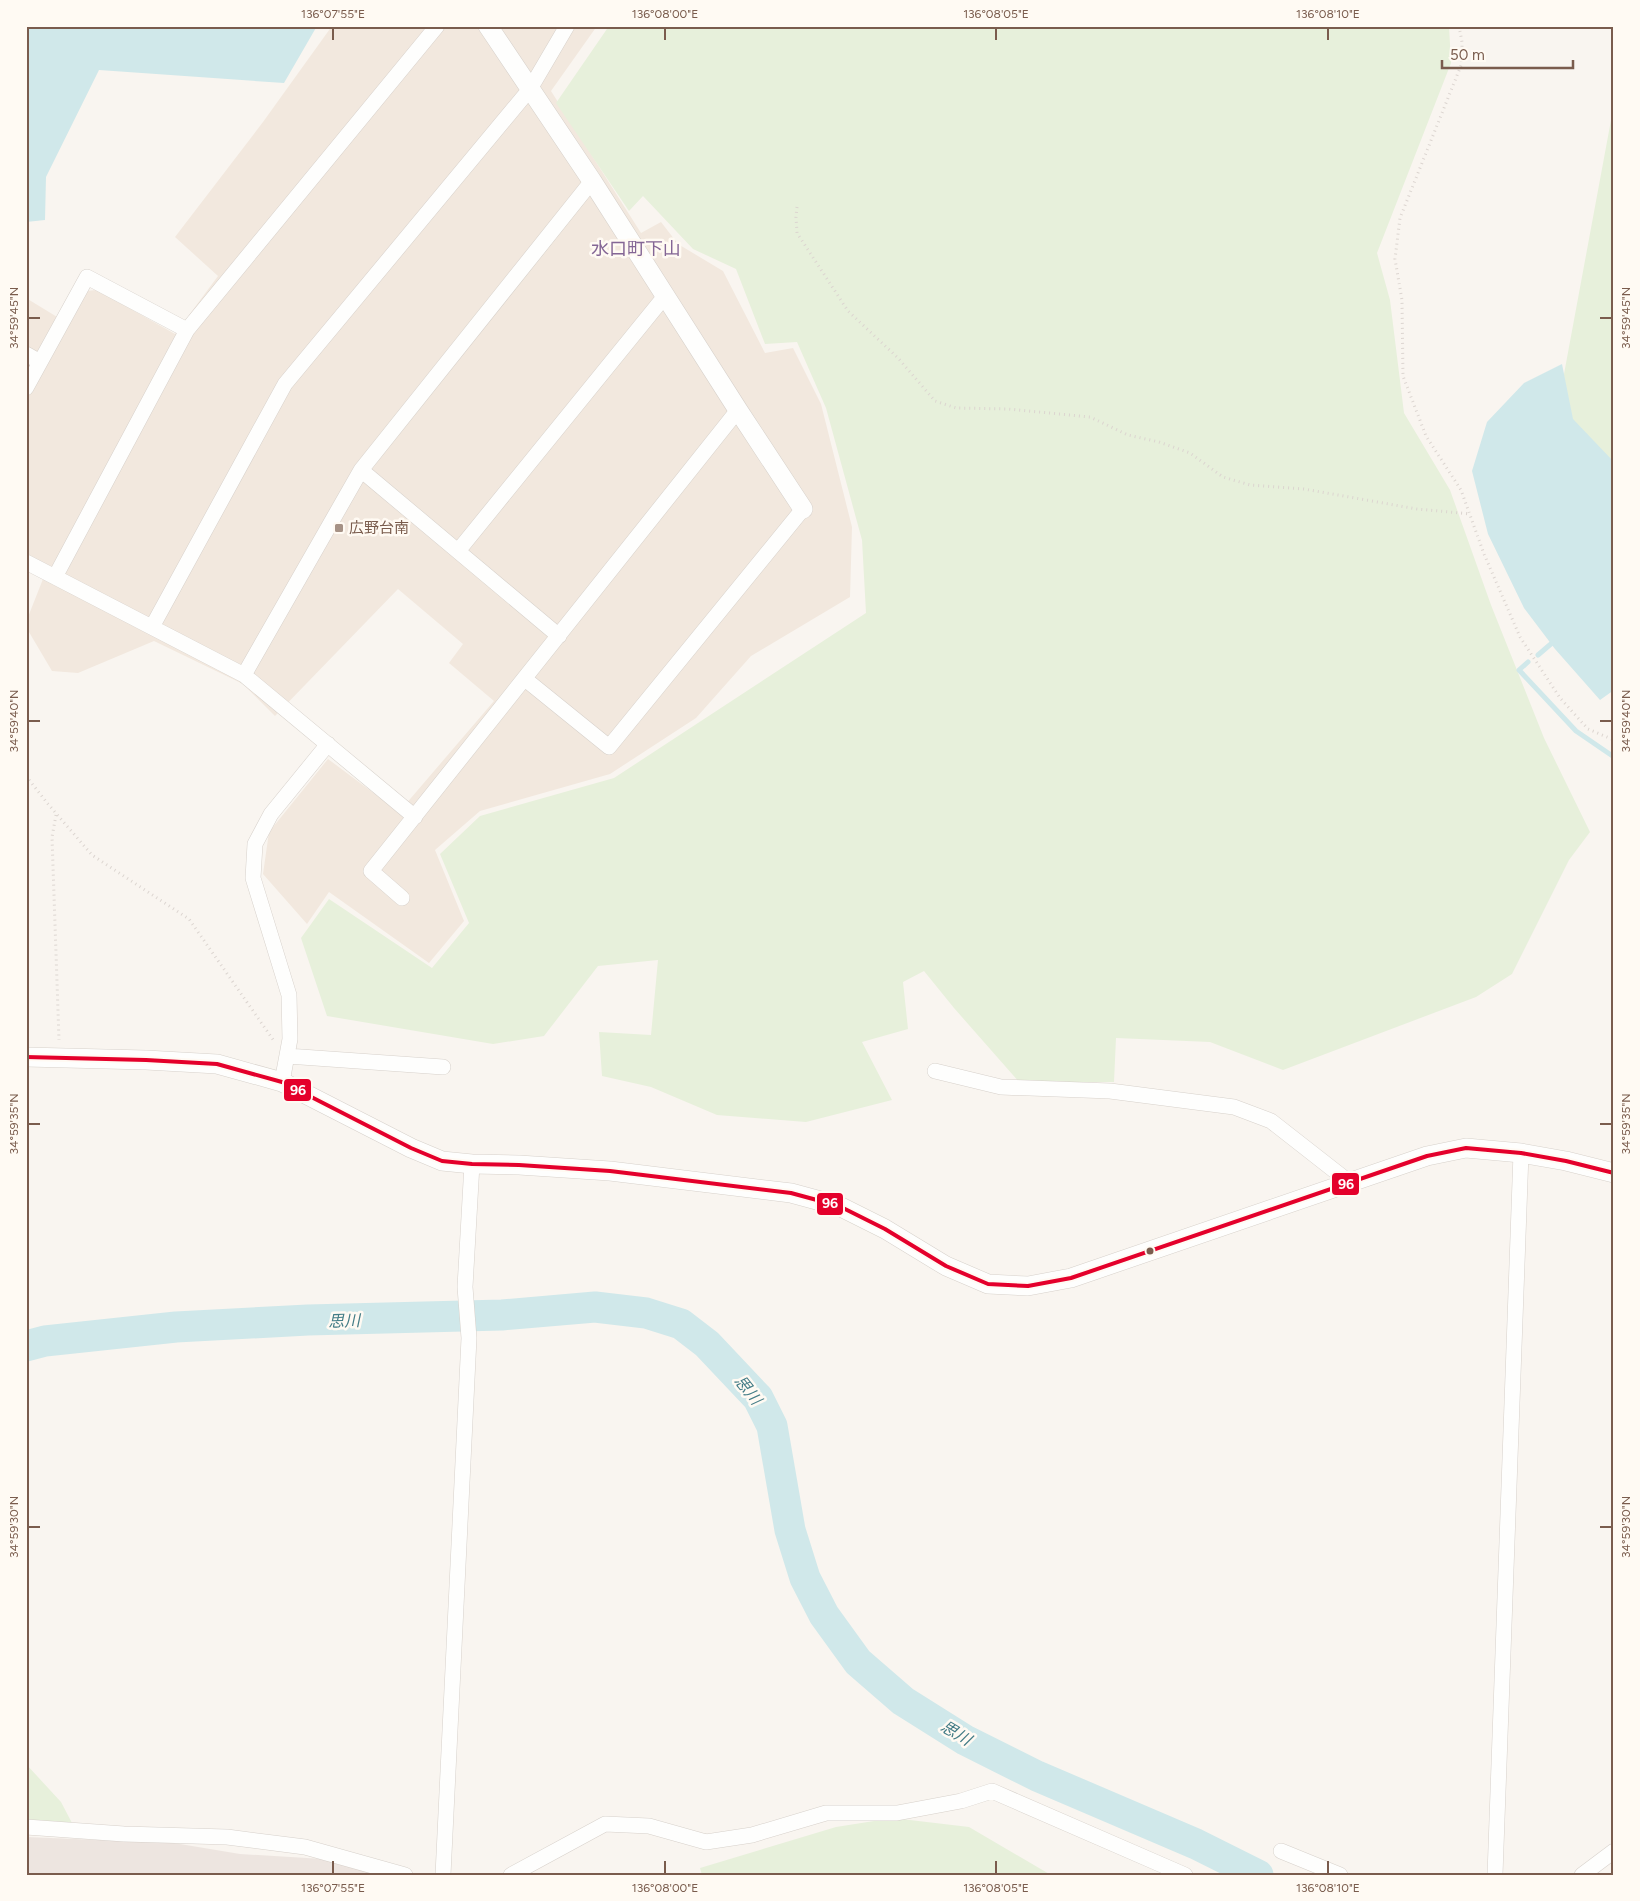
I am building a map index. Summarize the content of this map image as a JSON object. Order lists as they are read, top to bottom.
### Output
{
  "districts": ["水口町下山"],
  "water": ["思川"],
  "places": {
    "transit": ["広野台南"]
  },
  "lines": ["transit line 96"],
  "scale_bar": "50 m",
  "coordinates": [
    "136°07'55\"E",
    "136°08'00\"E",
    "136°08'05\"E",
    "136°08'10\"E",
    "34°59'45\"N",
    "34°59'40\"N",
    "34°59'35\"N",
    "34°59'30\"N"
  ]
}
